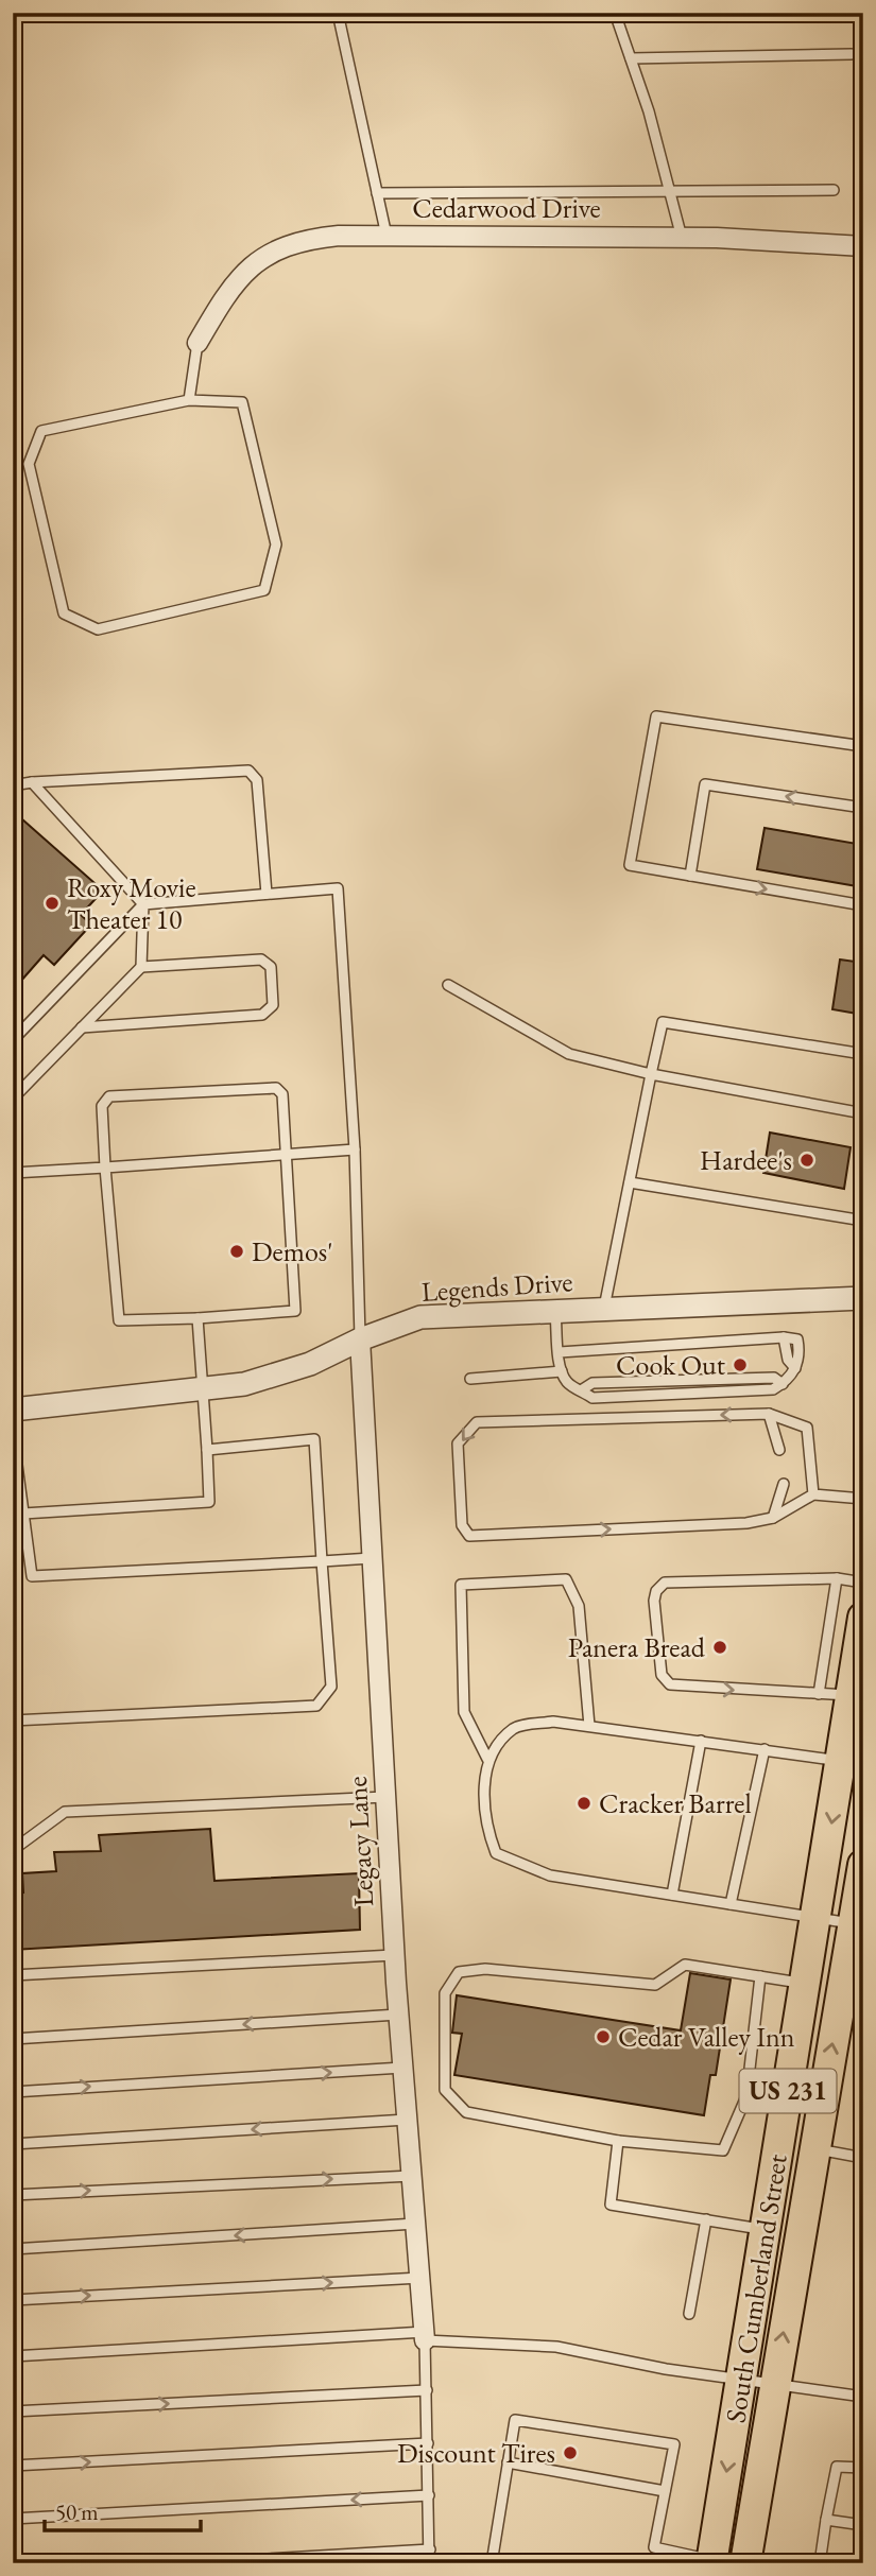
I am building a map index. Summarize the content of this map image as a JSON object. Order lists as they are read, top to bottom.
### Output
{
  "streets": {
    "main road": ["US 231", "South Cumberland Street"],
    "street": ["Cedarwood Drive", "Legends Drive", "Legacy Lane"]
  },
  "crossings": [
    ["Legends Drive", "Legacy Lane"]
  ],
  "places": [
    "Roxy Movie Theater 10",
    "Hardee's",
    "Demos'",
    "Cook Out",
    "Panera Bread",
    "Cracker Barrel",
    "Cedar Valley Inn",
    "Discount Tires"
  ],
  "scale_bar": "50 m"
}
